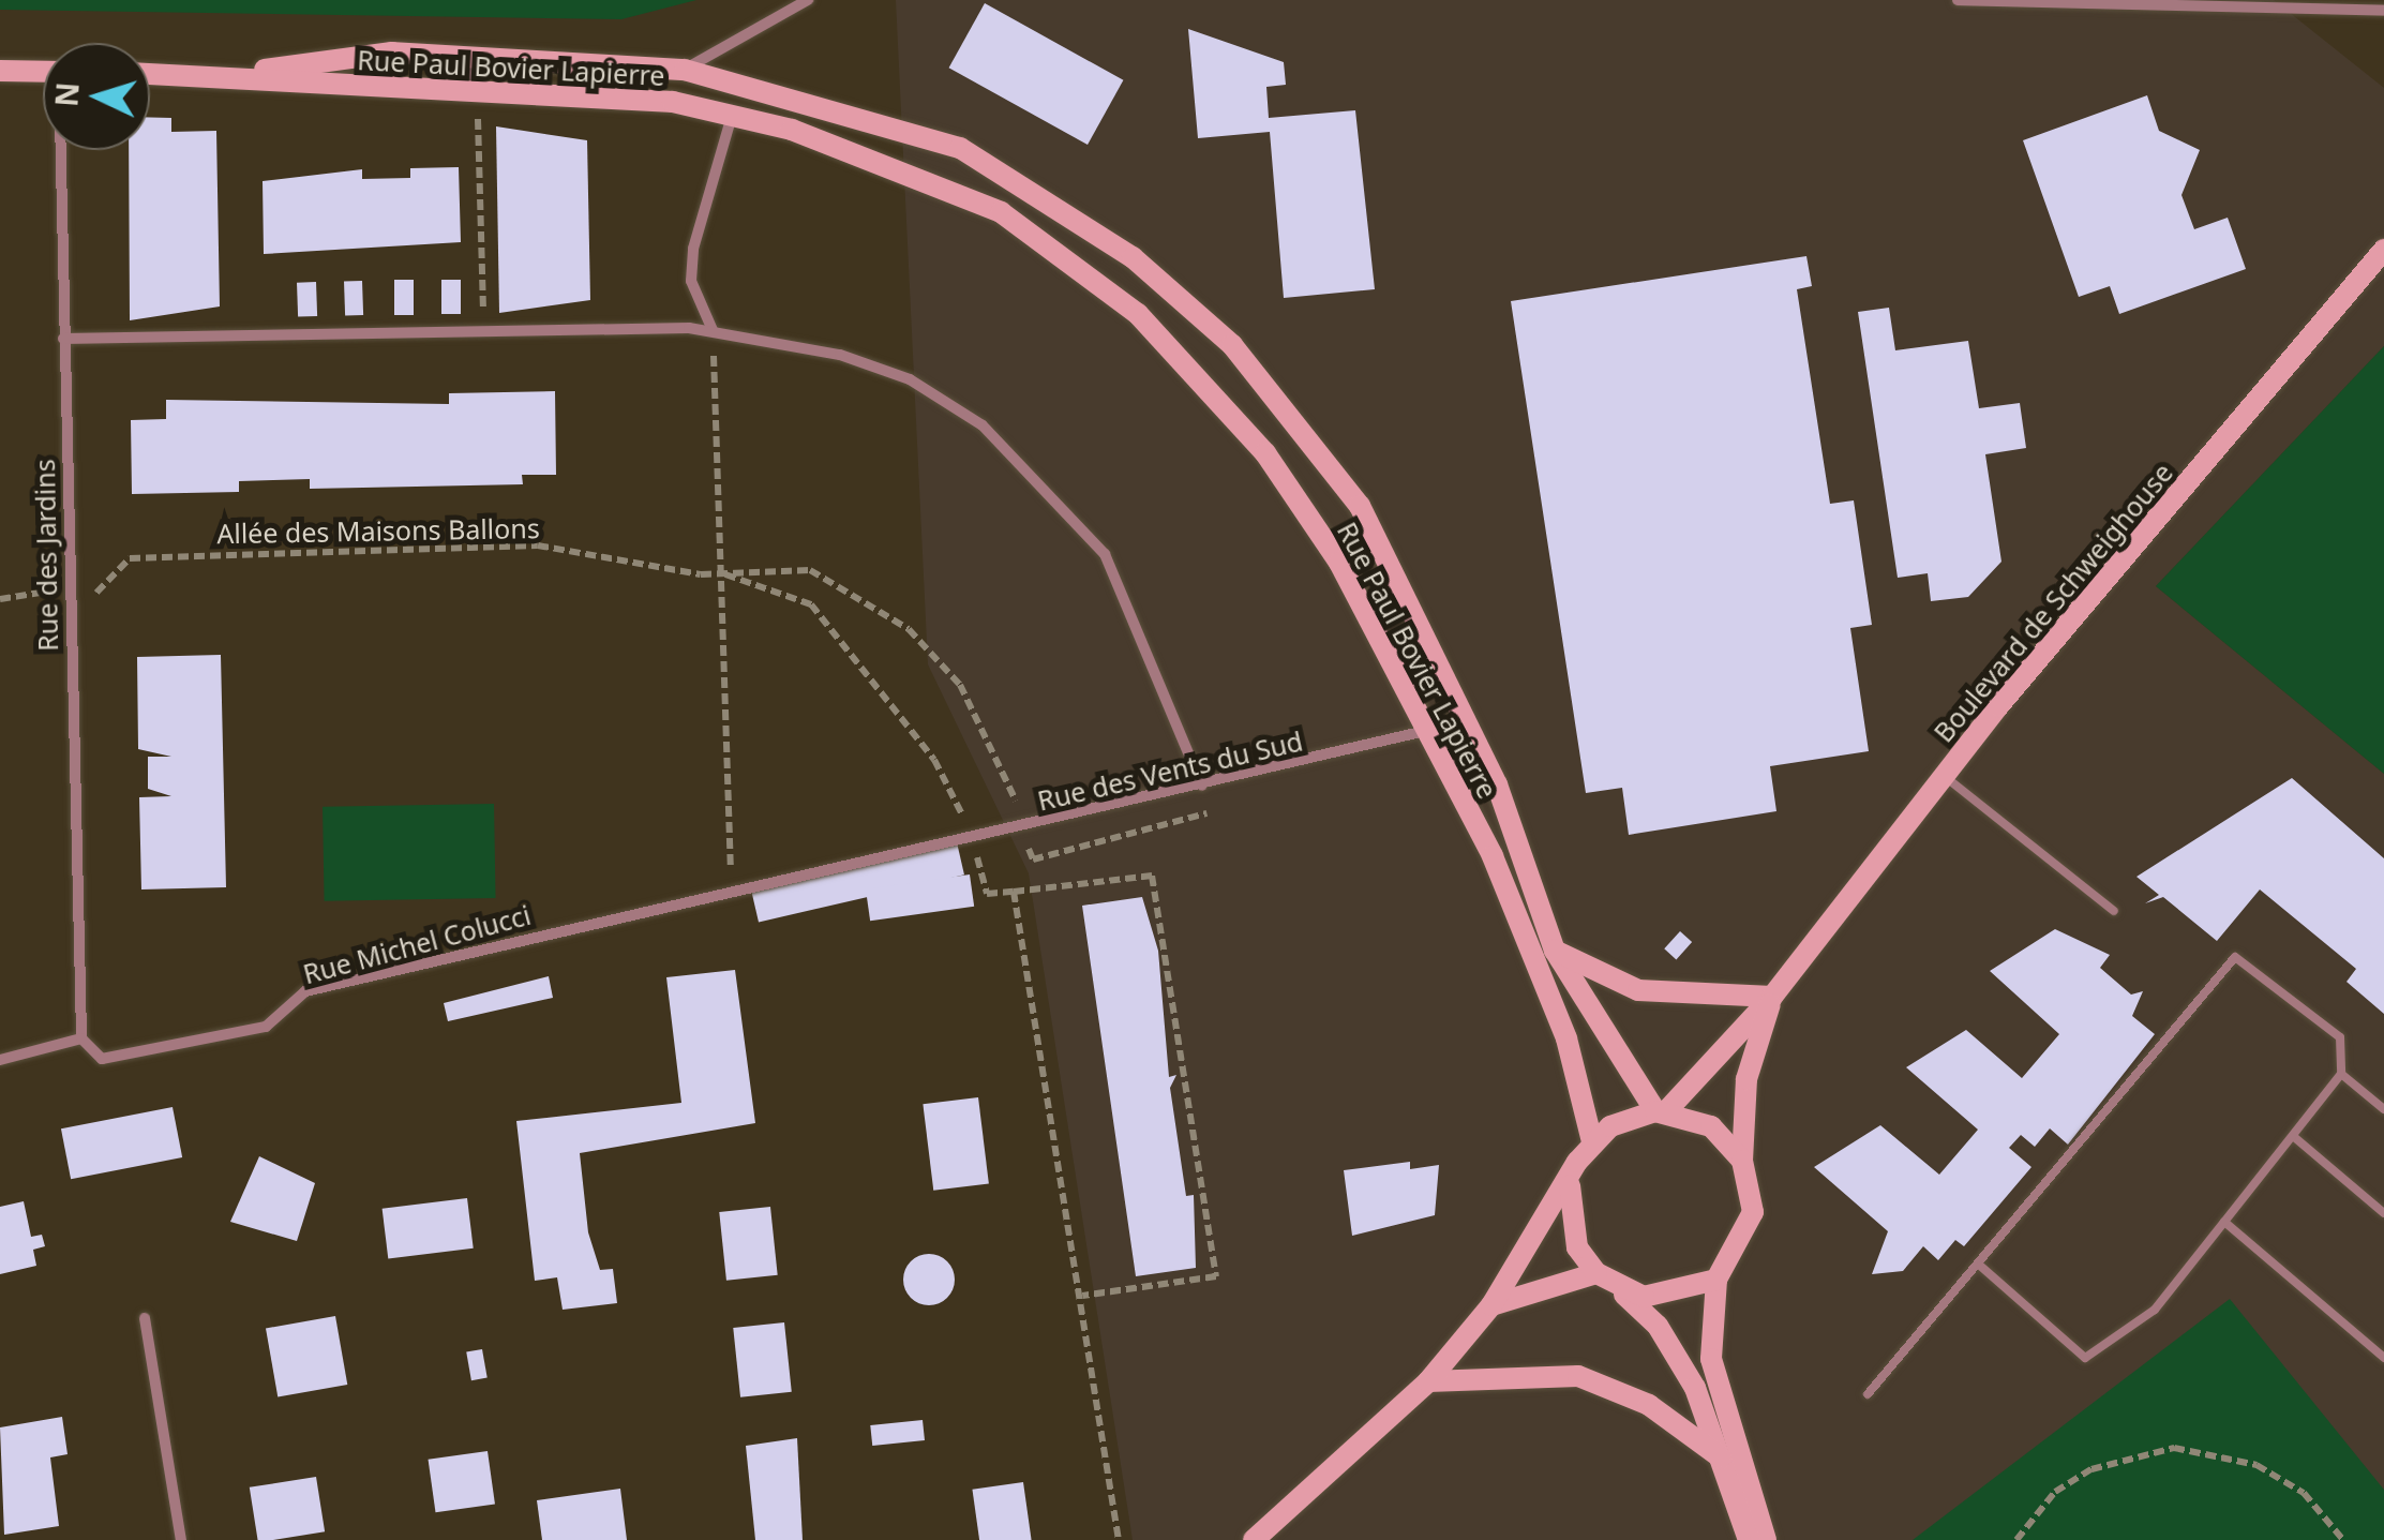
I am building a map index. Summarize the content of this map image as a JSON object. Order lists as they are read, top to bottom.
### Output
{
  "streets": {
    "main road": ["Rue Paul Bovier Lapierre", "Boulevard de Schweighouse"],
    "street": ["Rue des Jardins", "Rue des Vents du Sud", "Rue Michel Colucci"],
    "path": ["Allée des Maisons Ballons"]
  },
  "crossings": [
    ["Rue Paul Bovier Lapierre", "Boulevard de Schweighouse"],
    ["Rue Paul Bovier Lapierre", "Rue des Vents du Sud"],
    ["Allée des Maisons Ballons", "Rue des Jardins"],
    ["Allée des Maisons Ballons", "Rue des Vents du Sud"],
    ["Rue des Jardins", "Rue Michel Colucci"],
    ["Rue des Vents du Sud", "Rue Michel Colucci"]
  ],
  "north": "left"
}
